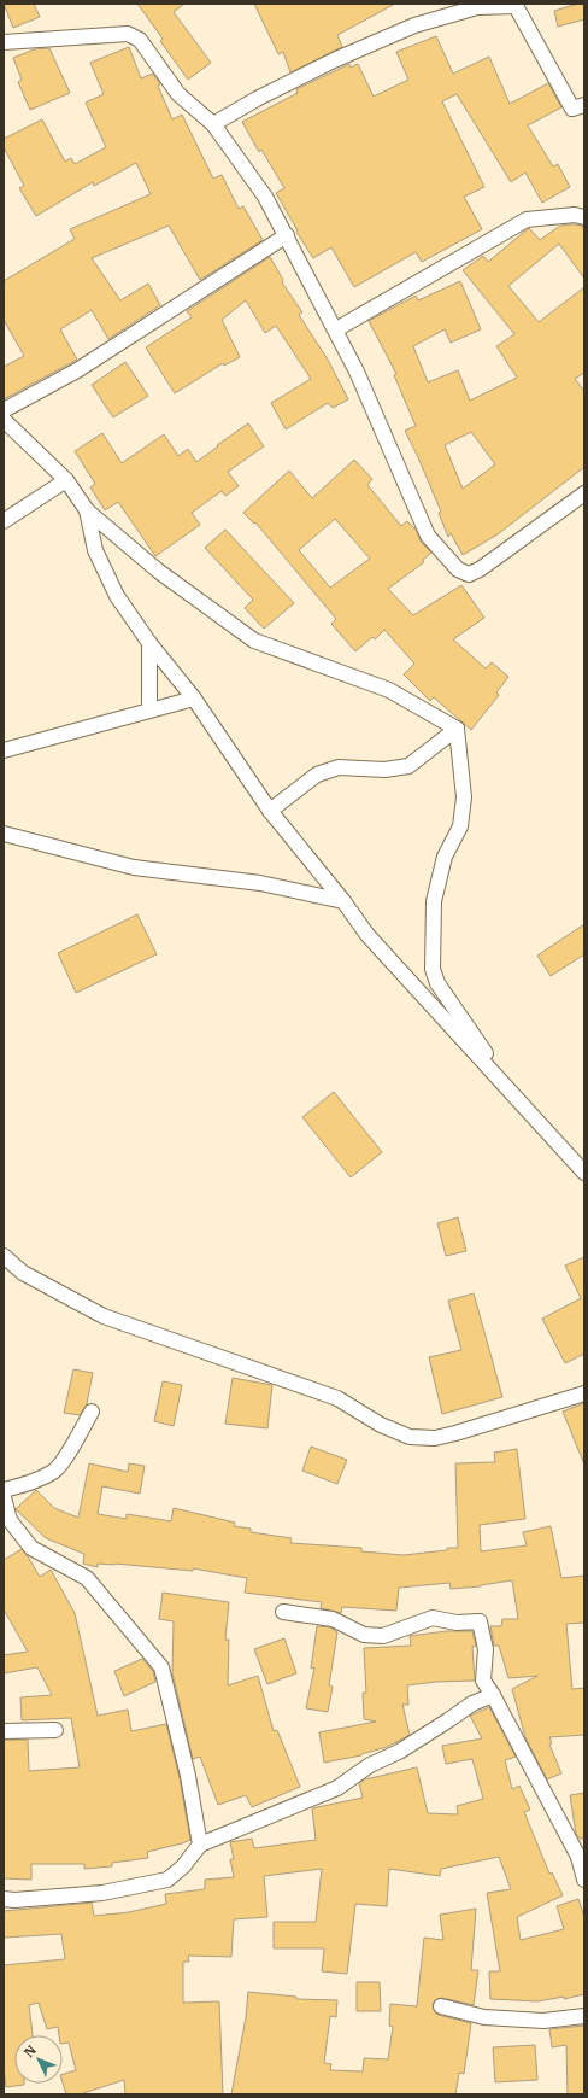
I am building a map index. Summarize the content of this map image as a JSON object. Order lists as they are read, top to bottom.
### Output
{
  "north": "top left"
}
